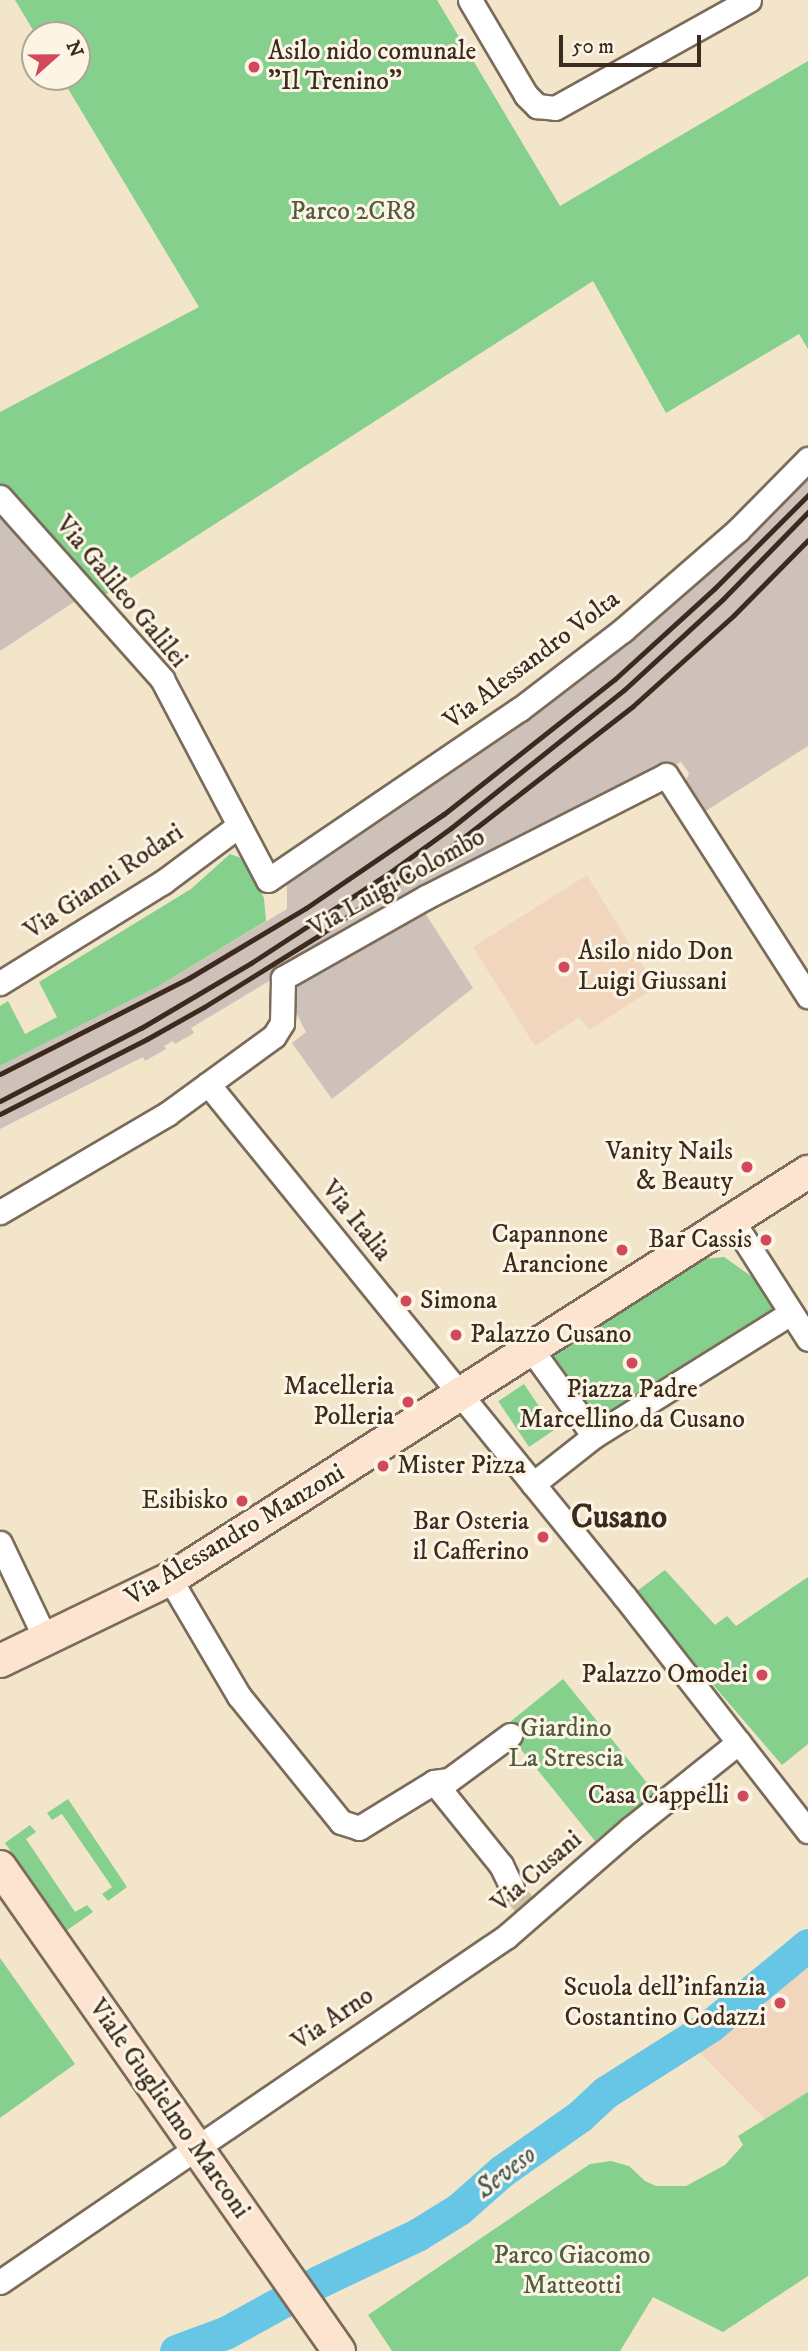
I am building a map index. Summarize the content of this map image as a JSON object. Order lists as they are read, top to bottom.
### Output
{
  "streets": {
    "street": [
      "Via Galileo Galilei",
      "Via Alessandro Volta",
      "Via Gianni Rodari",
      "Via Luigi Colombo",
      "Via Italia",
      "Via Alessandro Manzoni",
      "Via Cusani",
      "Via Arno",
      "Viale Guglielmo Marconi"
    ]
  },
  "crossings": [
    ["Via Galileo Galilei", "Via Alessandro Volta"],
    ["Via Galileo Galilei", "Via Gianni Rodari"],
    ["Via Luigi Colombo", "Via Italia"],
    ["Via Italia", "Via Alessandro Manzoni"],
    ["Via Italia", "Via Cusani"],
    ["Via Cusani", "Via Arno"],
    ["Via Arno", "Viale Guglielmo Marconi"]
  ],
  "districts": ["Cusano"],
  "water": ["Seveso"],
  "parks": ["Parco 2CR8", "Giardino La Strescia", "Parco Giacomo Matteotti"],
  "places": [
    "Asilo nido comunale \"Il Trenino\"",
    "Asilo nido Don Luigi Giussani",
    "Vanity Nails & Beauty",
    "Bar Cassis",
    "Capannone Arancione",
    "Simona",
    "Palazzo Cusano",
    "Piazza Padre Marcellino da Cusano",
    "Macelleria Polleria",
    "Mister Pizza",
    "Esibisko",
    "Bar Osteria il Cafferino",
    "Palazzo Omodei",
    "Casa Cappelli",
    "Scuola dell'infanzia Costantino Codazzi"
  ],
  "scale_bar": "50 m",
  "north": "right"
}
